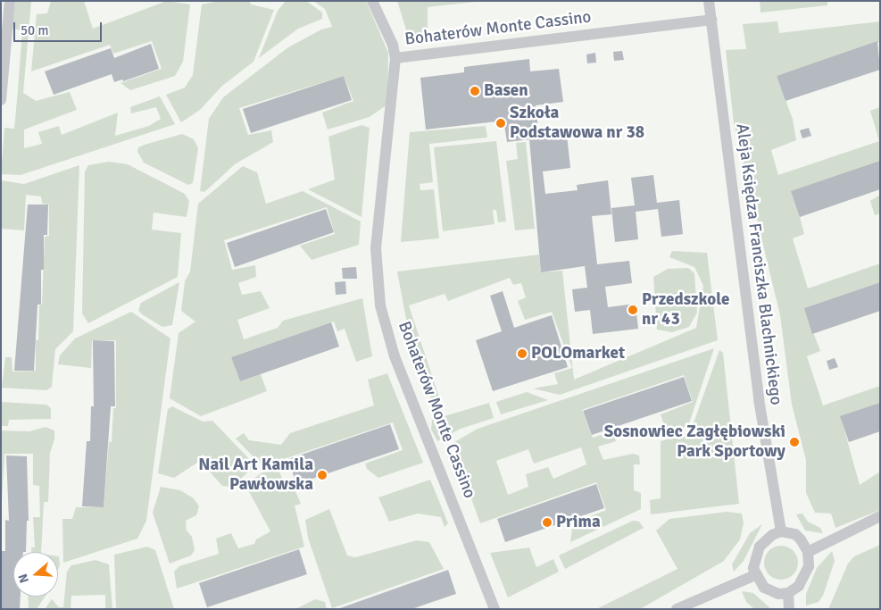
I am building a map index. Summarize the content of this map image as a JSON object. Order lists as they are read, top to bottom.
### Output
{
  "streets": {
    "street": ["Bohaterów Monte Cassino", "Aleja Księdza Franciszka Blachnickiego"]
  },
  "crossings": [
    ["Bohaterów Monte Cassino", "Aleja Księdza Franciszka Blachnickiego"]
  ],
  "places": [
    "Basen",
    "Szkoła Podstawowa nr 38",
    "Przedszkole nr 43",
    "POLOmarket",
    "Sosnowiec Zagłębiowski Park Sportowy",
    "Nail Art Kamila Pawłowska",
    "Prima"
  ],
  "scale_bar": "50 m",
  "north": "left"
}
